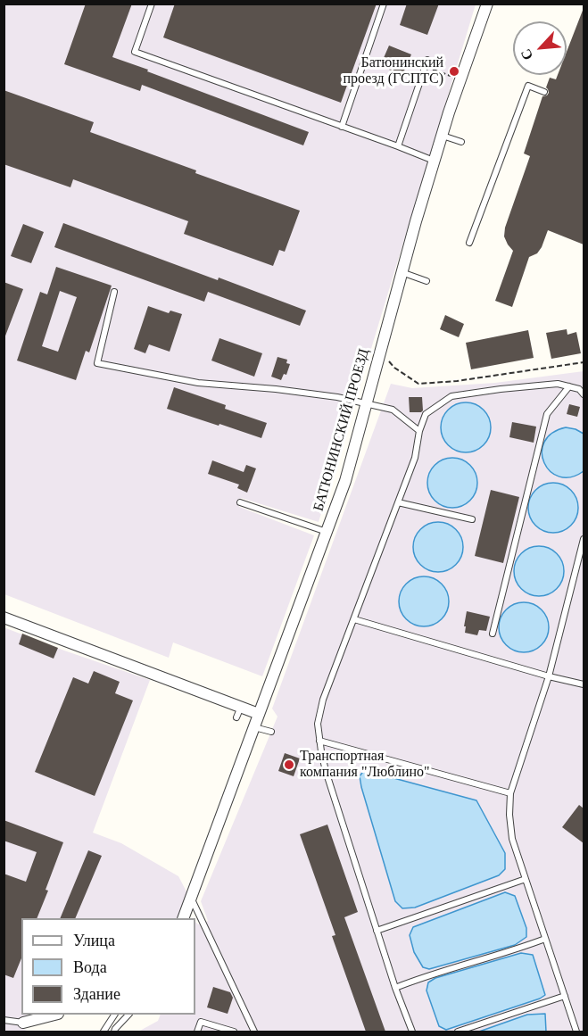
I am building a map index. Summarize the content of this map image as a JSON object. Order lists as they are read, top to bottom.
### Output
{
  "streets": {
    "street": ["БАТЮНИНСКИЙ ПРОЕЗД"]
  },
  "places": ["Батюнинский проезд (ГСПТС)", "Транспортная компания \"Люблино\""],
  "legend": ["Улица", "Вода", "Здание"],
  "north": "bottom left"
}
